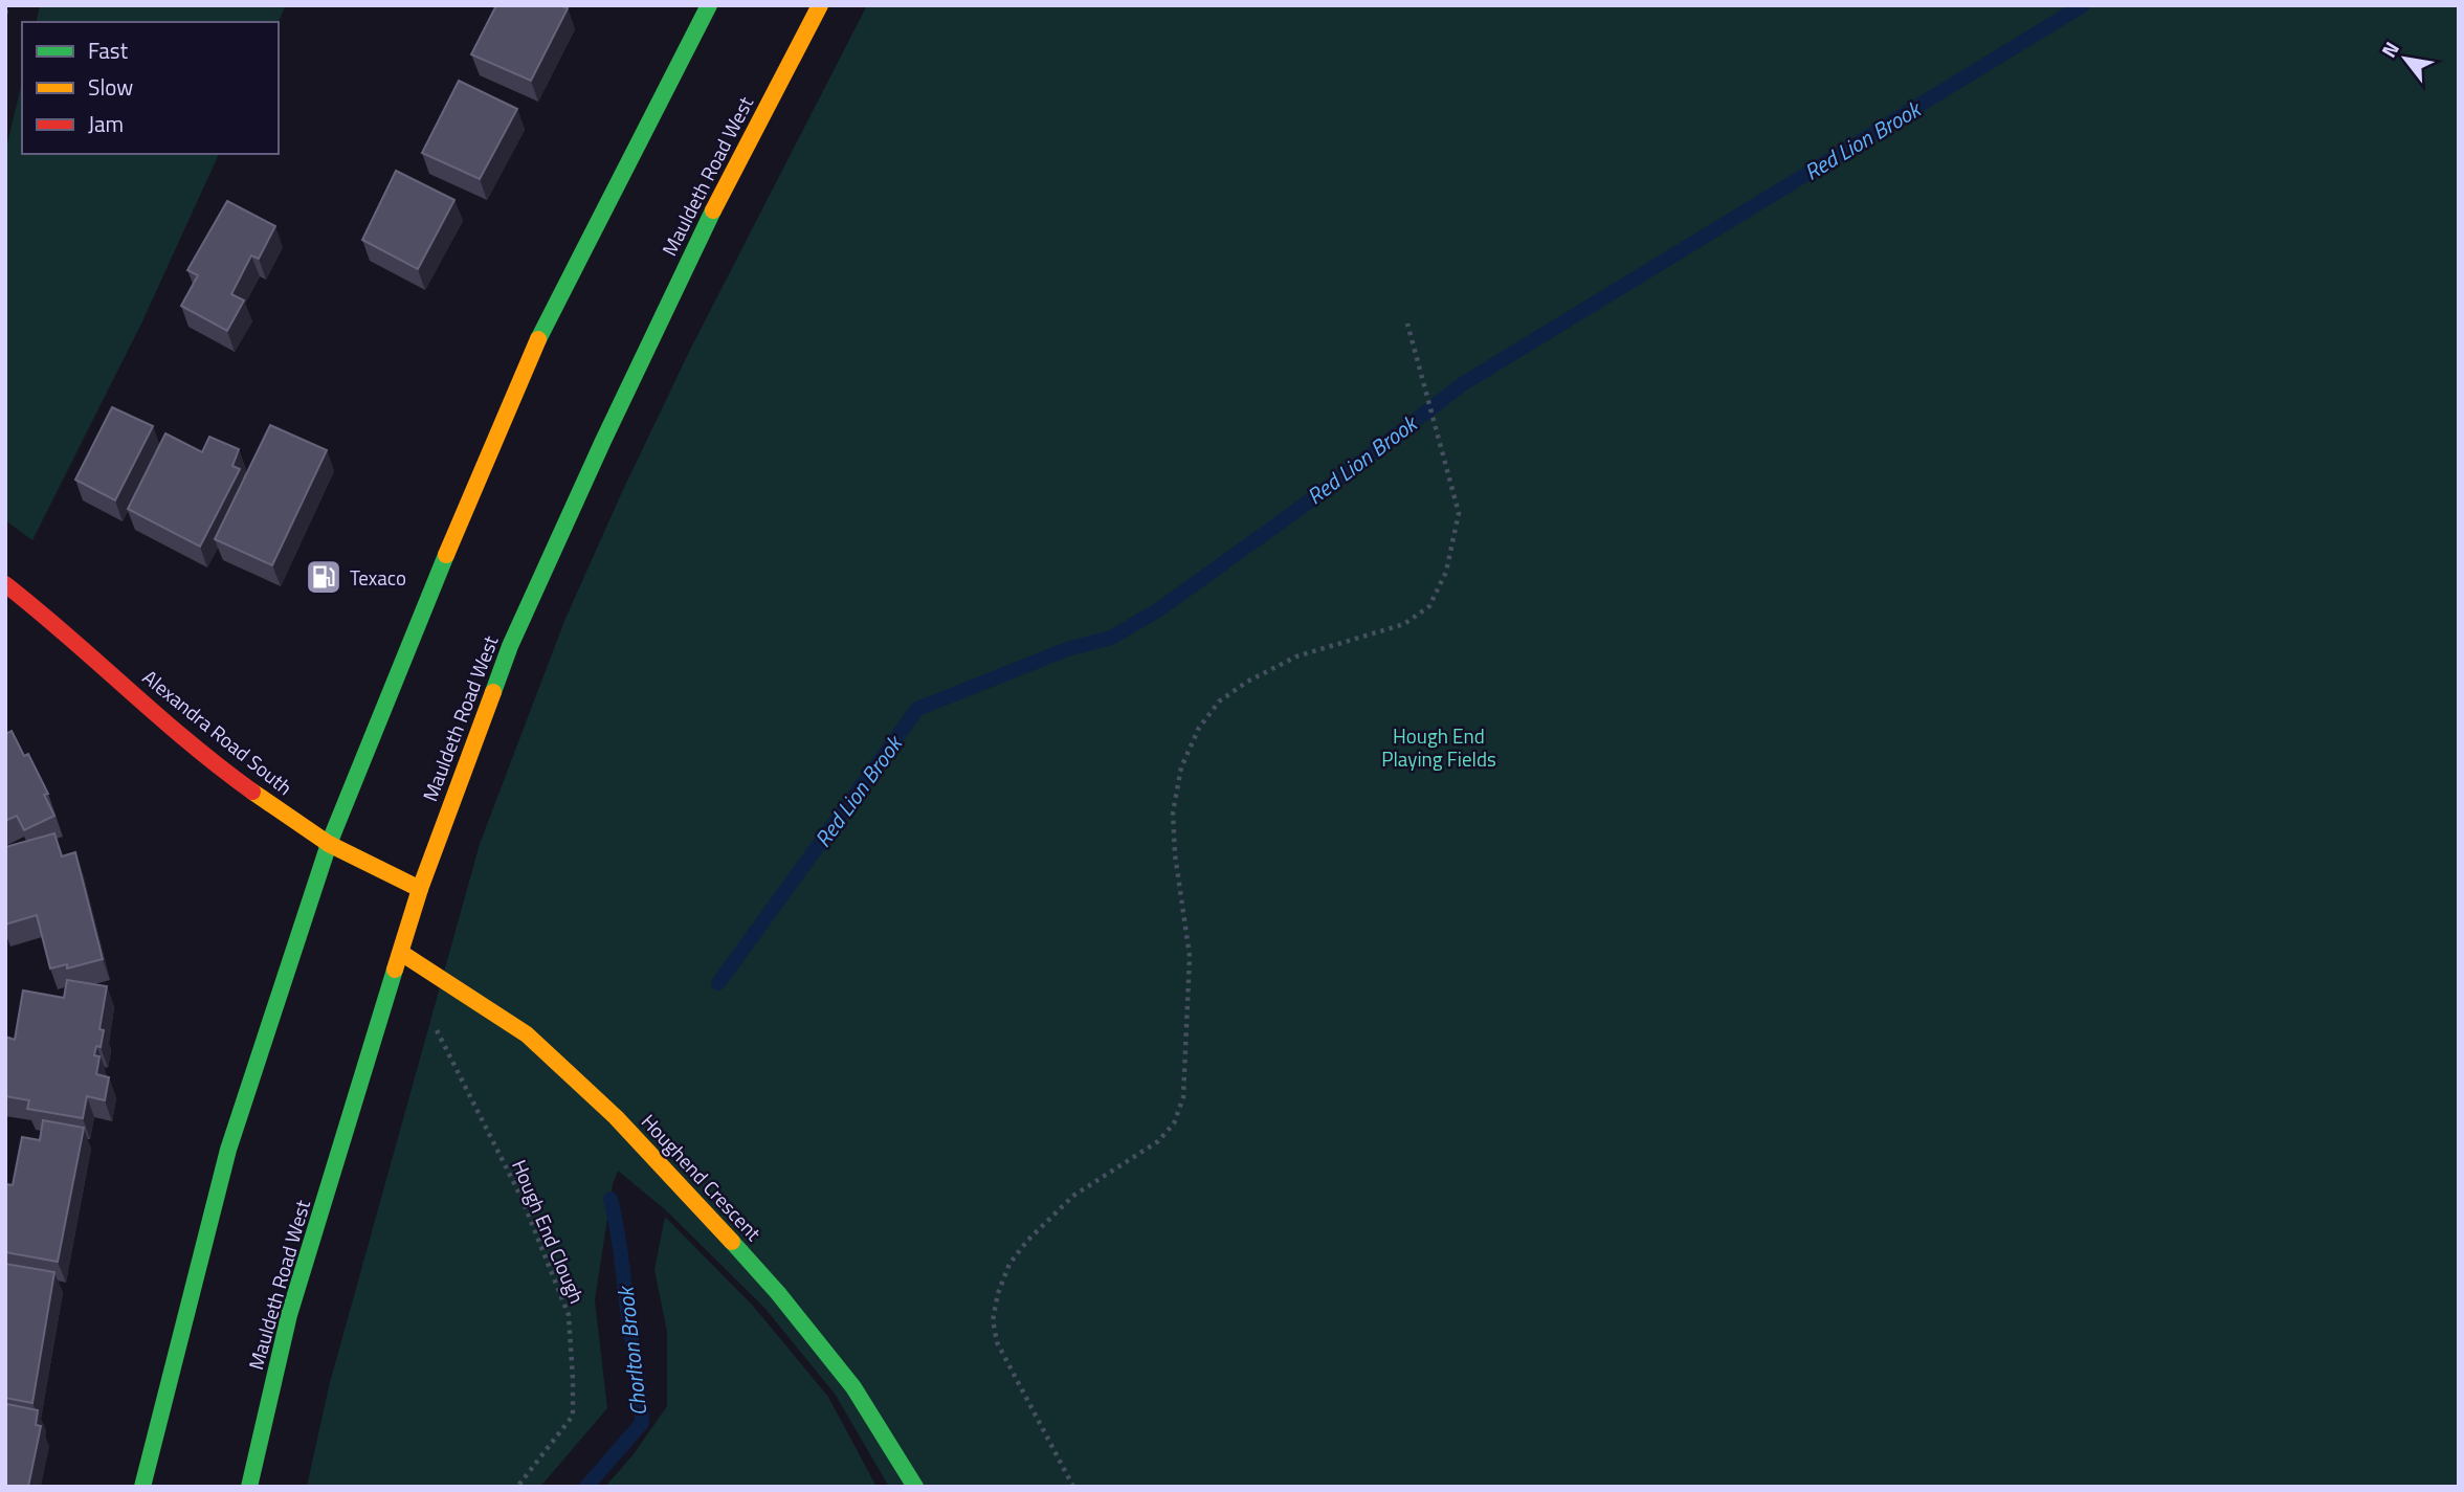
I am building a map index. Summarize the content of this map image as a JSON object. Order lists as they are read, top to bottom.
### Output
{
  "streets": {
    "street": ["Mauldeth Road West", "Alexandra Road South", "Houghend Crescent"],
    "path": ["Hough End Clough"]
  },
  "crossings": [
    ["Mauldeth Road West", "Alexandra Road South"],
    ["Mauldeth Road West", "Houghend Crescent"]
  ],
  "water": ["Red Lion Brook", "Chorlton Brook"],
  "parks": ["Hough End Playing Fields"],
  "places": {
    "fuel station": ["Texaco"]
  },
  "legend": ["Fast", "Slow", "Jam"],
  "north": "top left"
}
